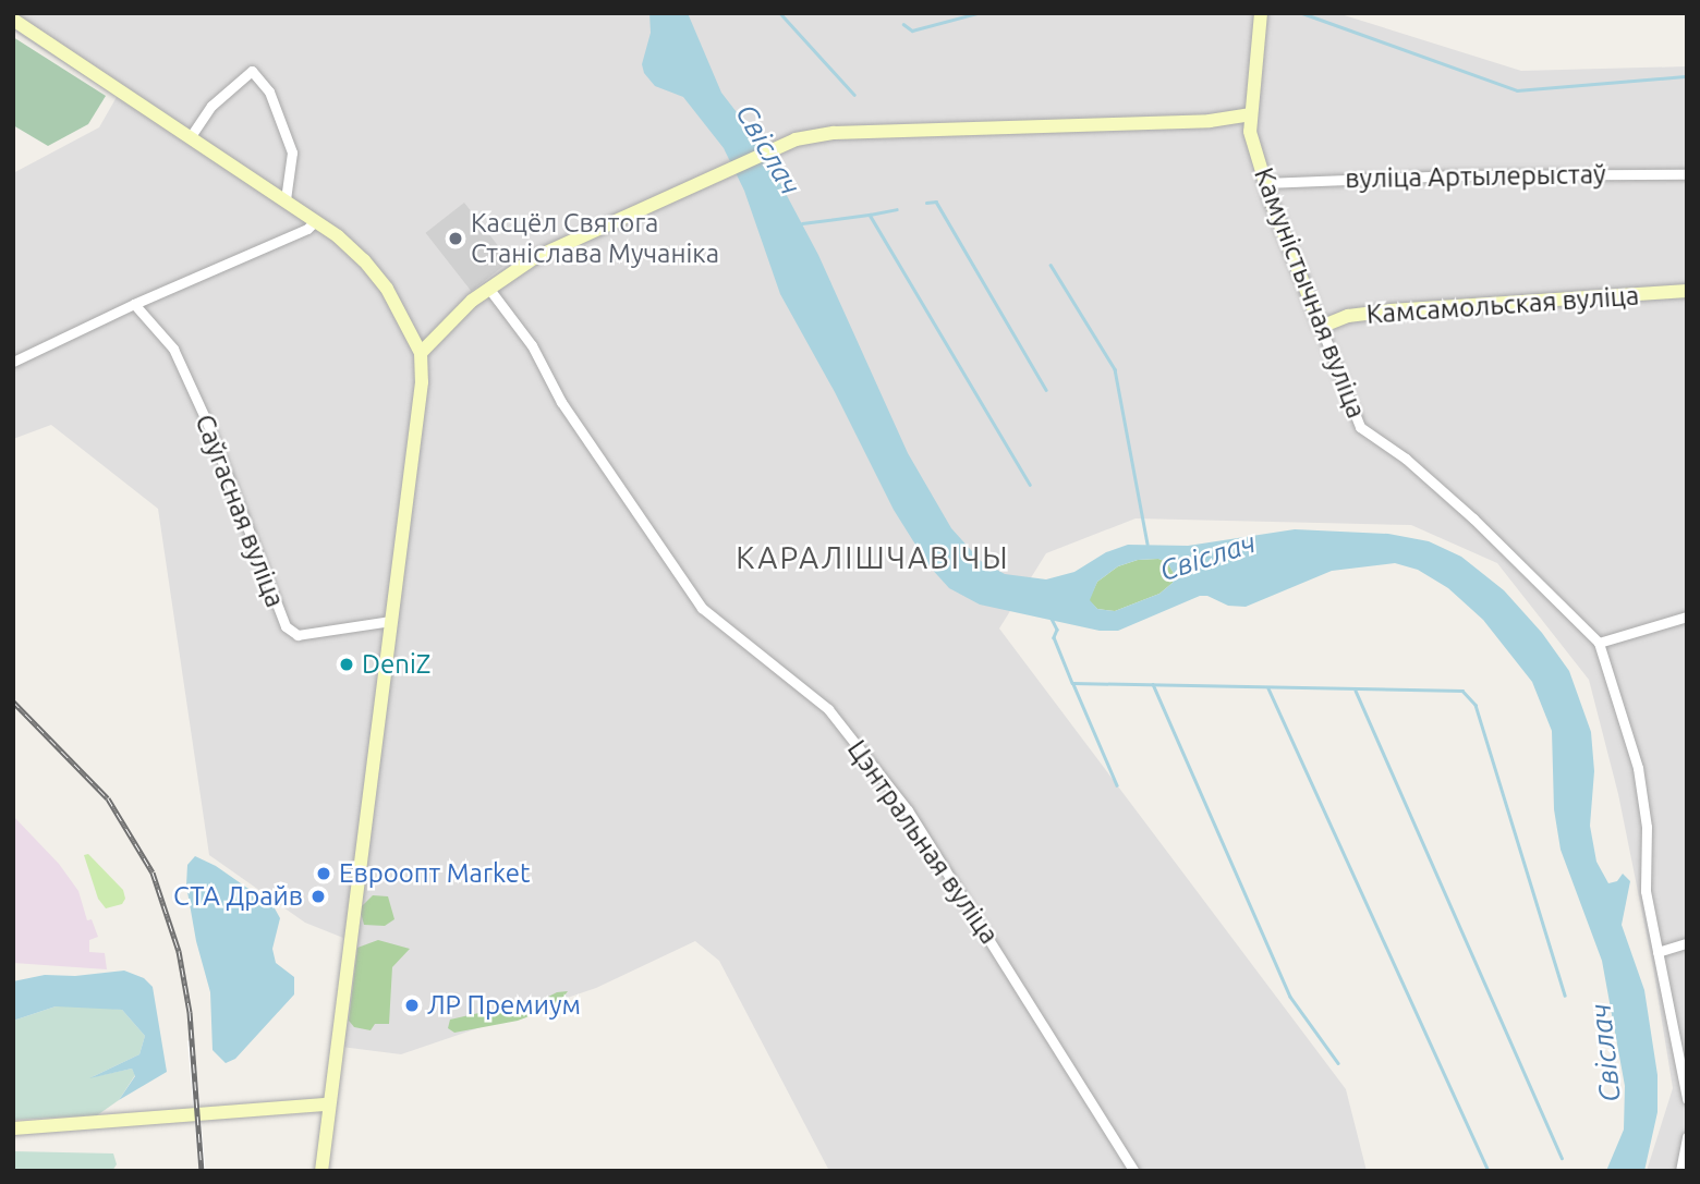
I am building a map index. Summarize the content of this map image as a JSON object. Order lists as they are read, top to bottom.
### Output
{
  "streets": {
    "main road": ["Камуністычная вуліца", "Камсамольская вуліца"],
    "street": ["вуліца Артылерыстаў", "Саўгасная вуліца", "Цэнтральная вуліца"]
  },
  "crossings": [
    ["вуліца Артылерыстаў", "Камуністычная вуліца"],
    ["Камуністычная вуліца", "Камсамольская вуліца"]
  ],
  "districts": ["КАРАЛІШЧАВІЧЫ"],
  "water": ["Свіслач"],
  "places": [
    "Касцёл Святога Станіслава Мучаніка",
    "DeniZ",
    "Евроопт Market",
    "СТА Драйв",
    "ЛР Премиум"
  ]
}
